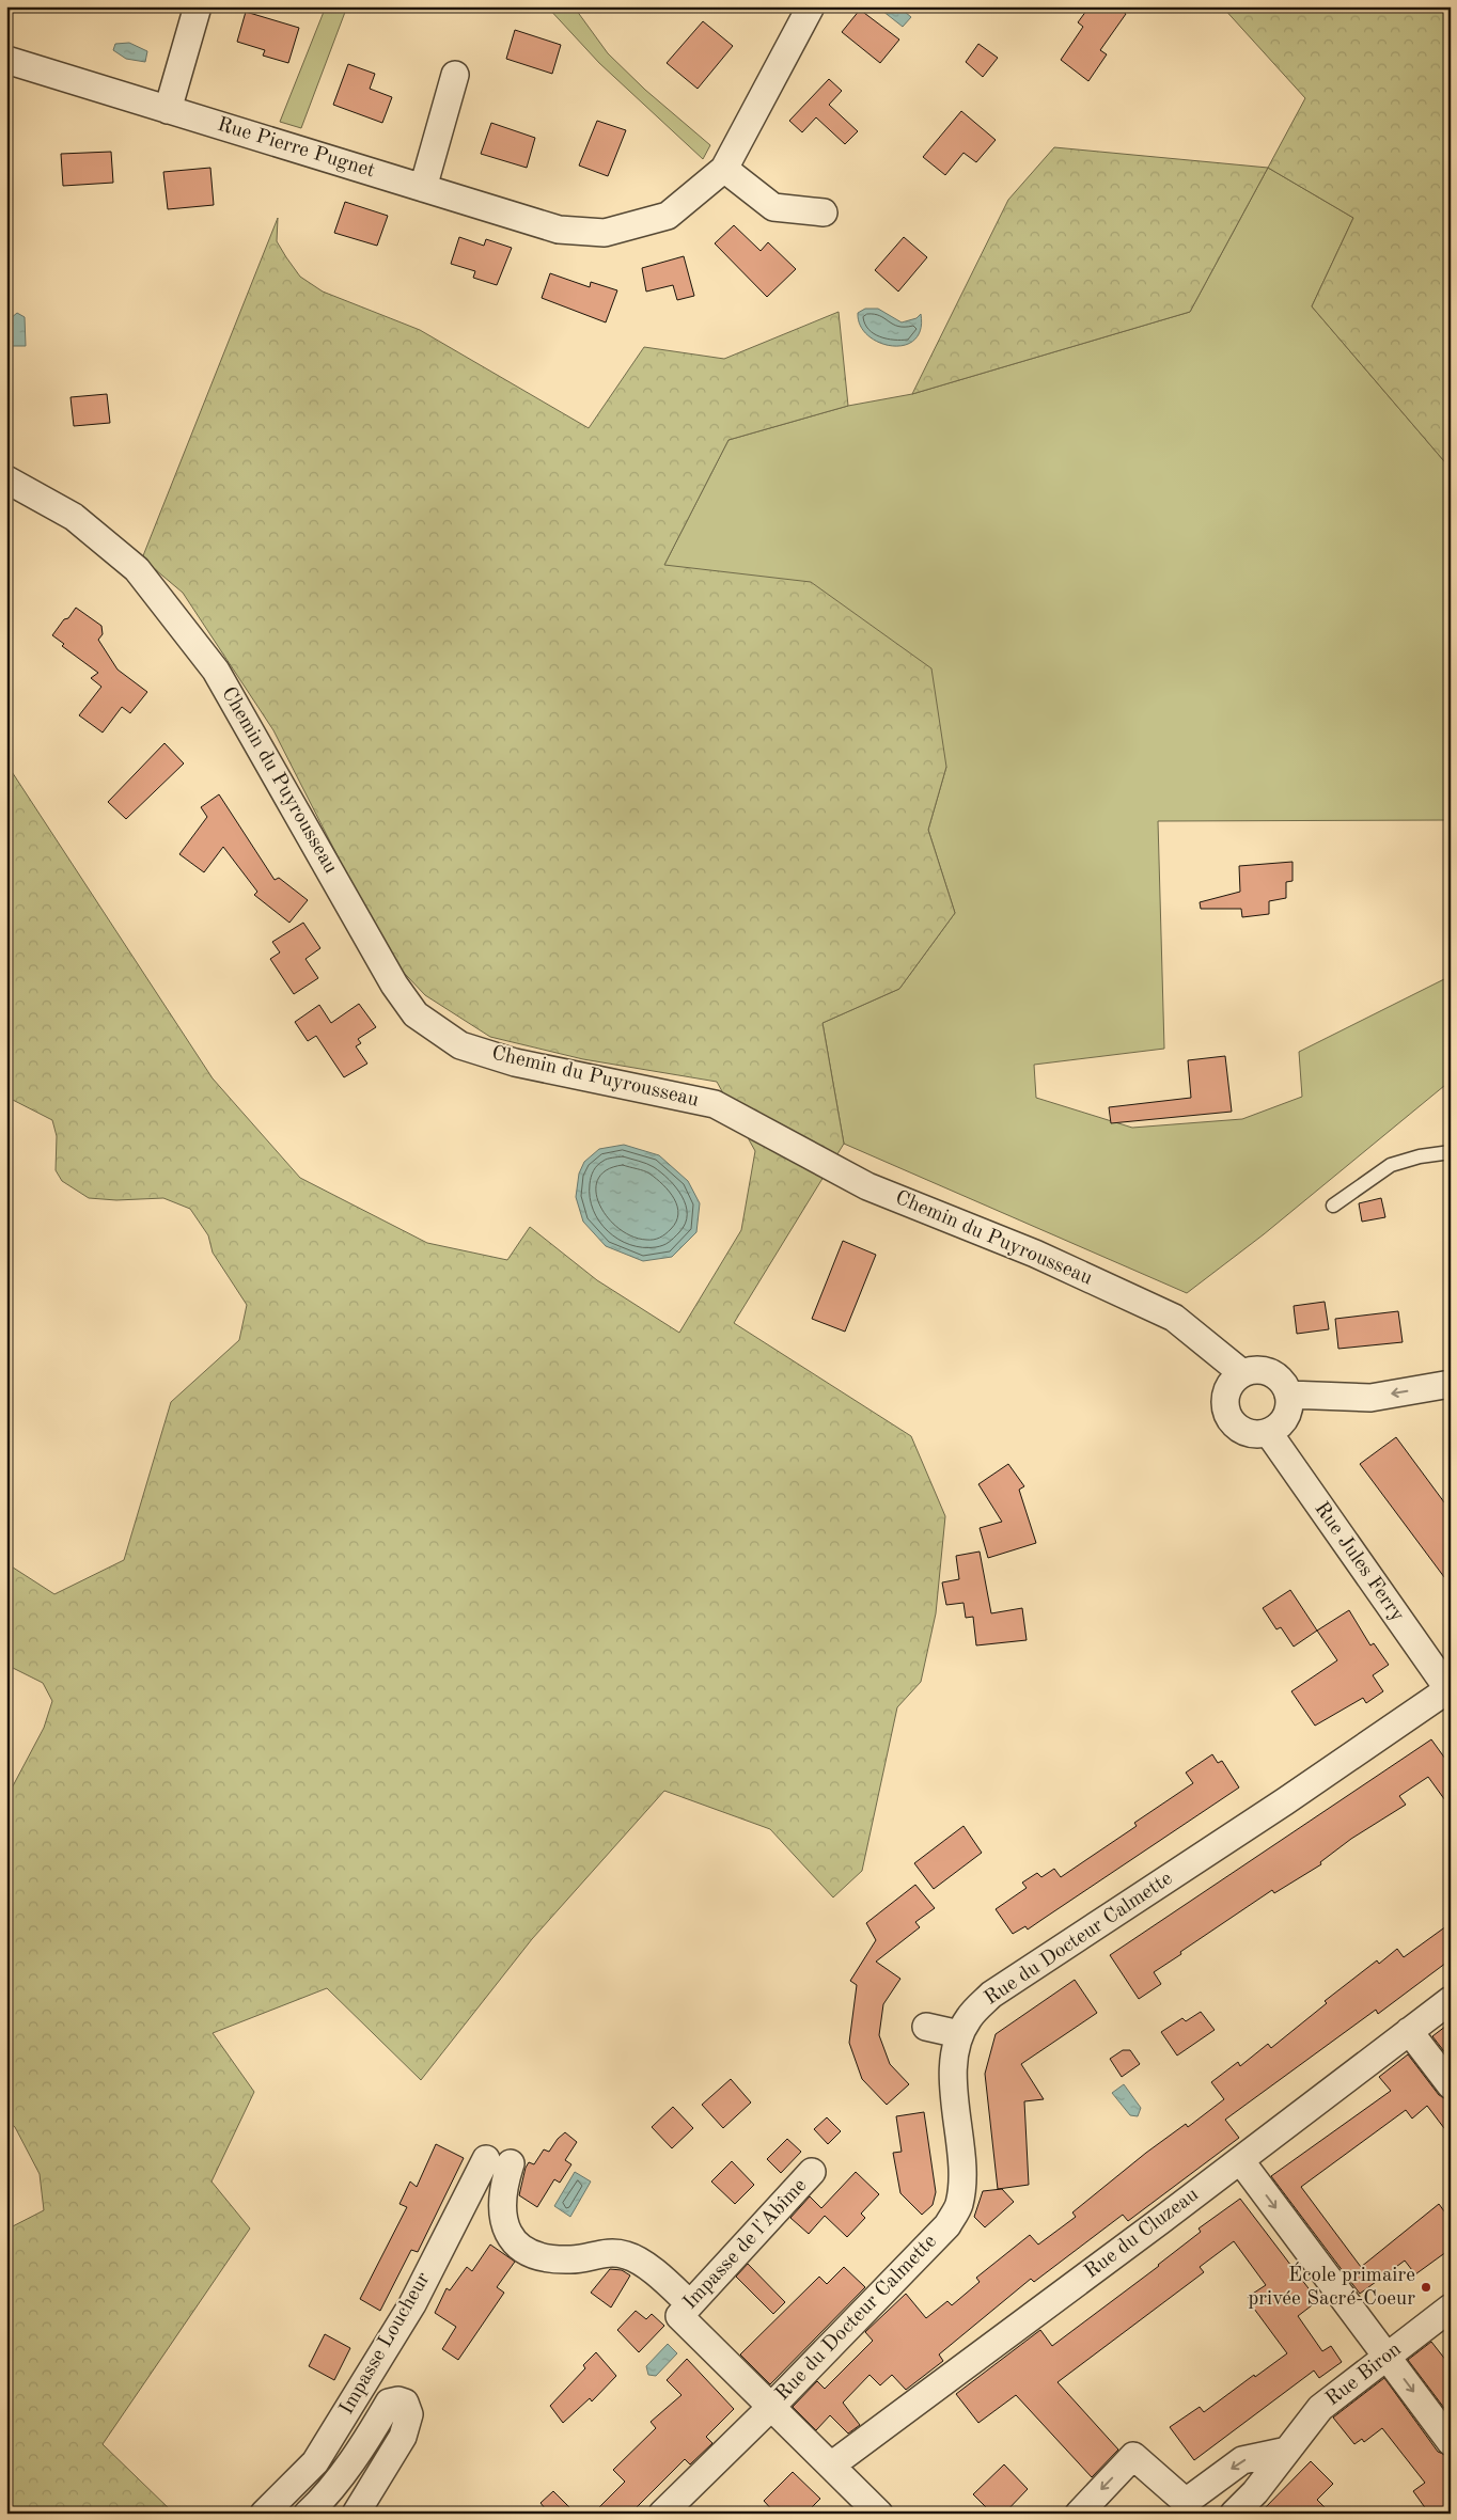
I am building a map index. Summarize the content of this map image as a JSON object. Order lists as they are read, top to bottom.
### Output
{
  "streets": {
    "street": [
      "Rue Pierre Pugnet",
      "Chemin du Puyrousseau",
      "Rue Jules Ferry",
      "Rue du Docteur Calmette",
      "Rue du Cluzeau",
      "Impasse de l'Abîme",
      "Impasse Loucheur",
      "Rue Biron"
    ]
  },
  "crossings": [
    ["Chemin du Puyrousseau", "Rue Jules Ferry"],
    ["Rue Jules Ferry", "Rue du Docteur Calmette"],
    ["Impasse de l'Abîme", "Impasse Loucheur"]
  ],
  "places": ["École primaire privée Sacré-Coeur"]
}
